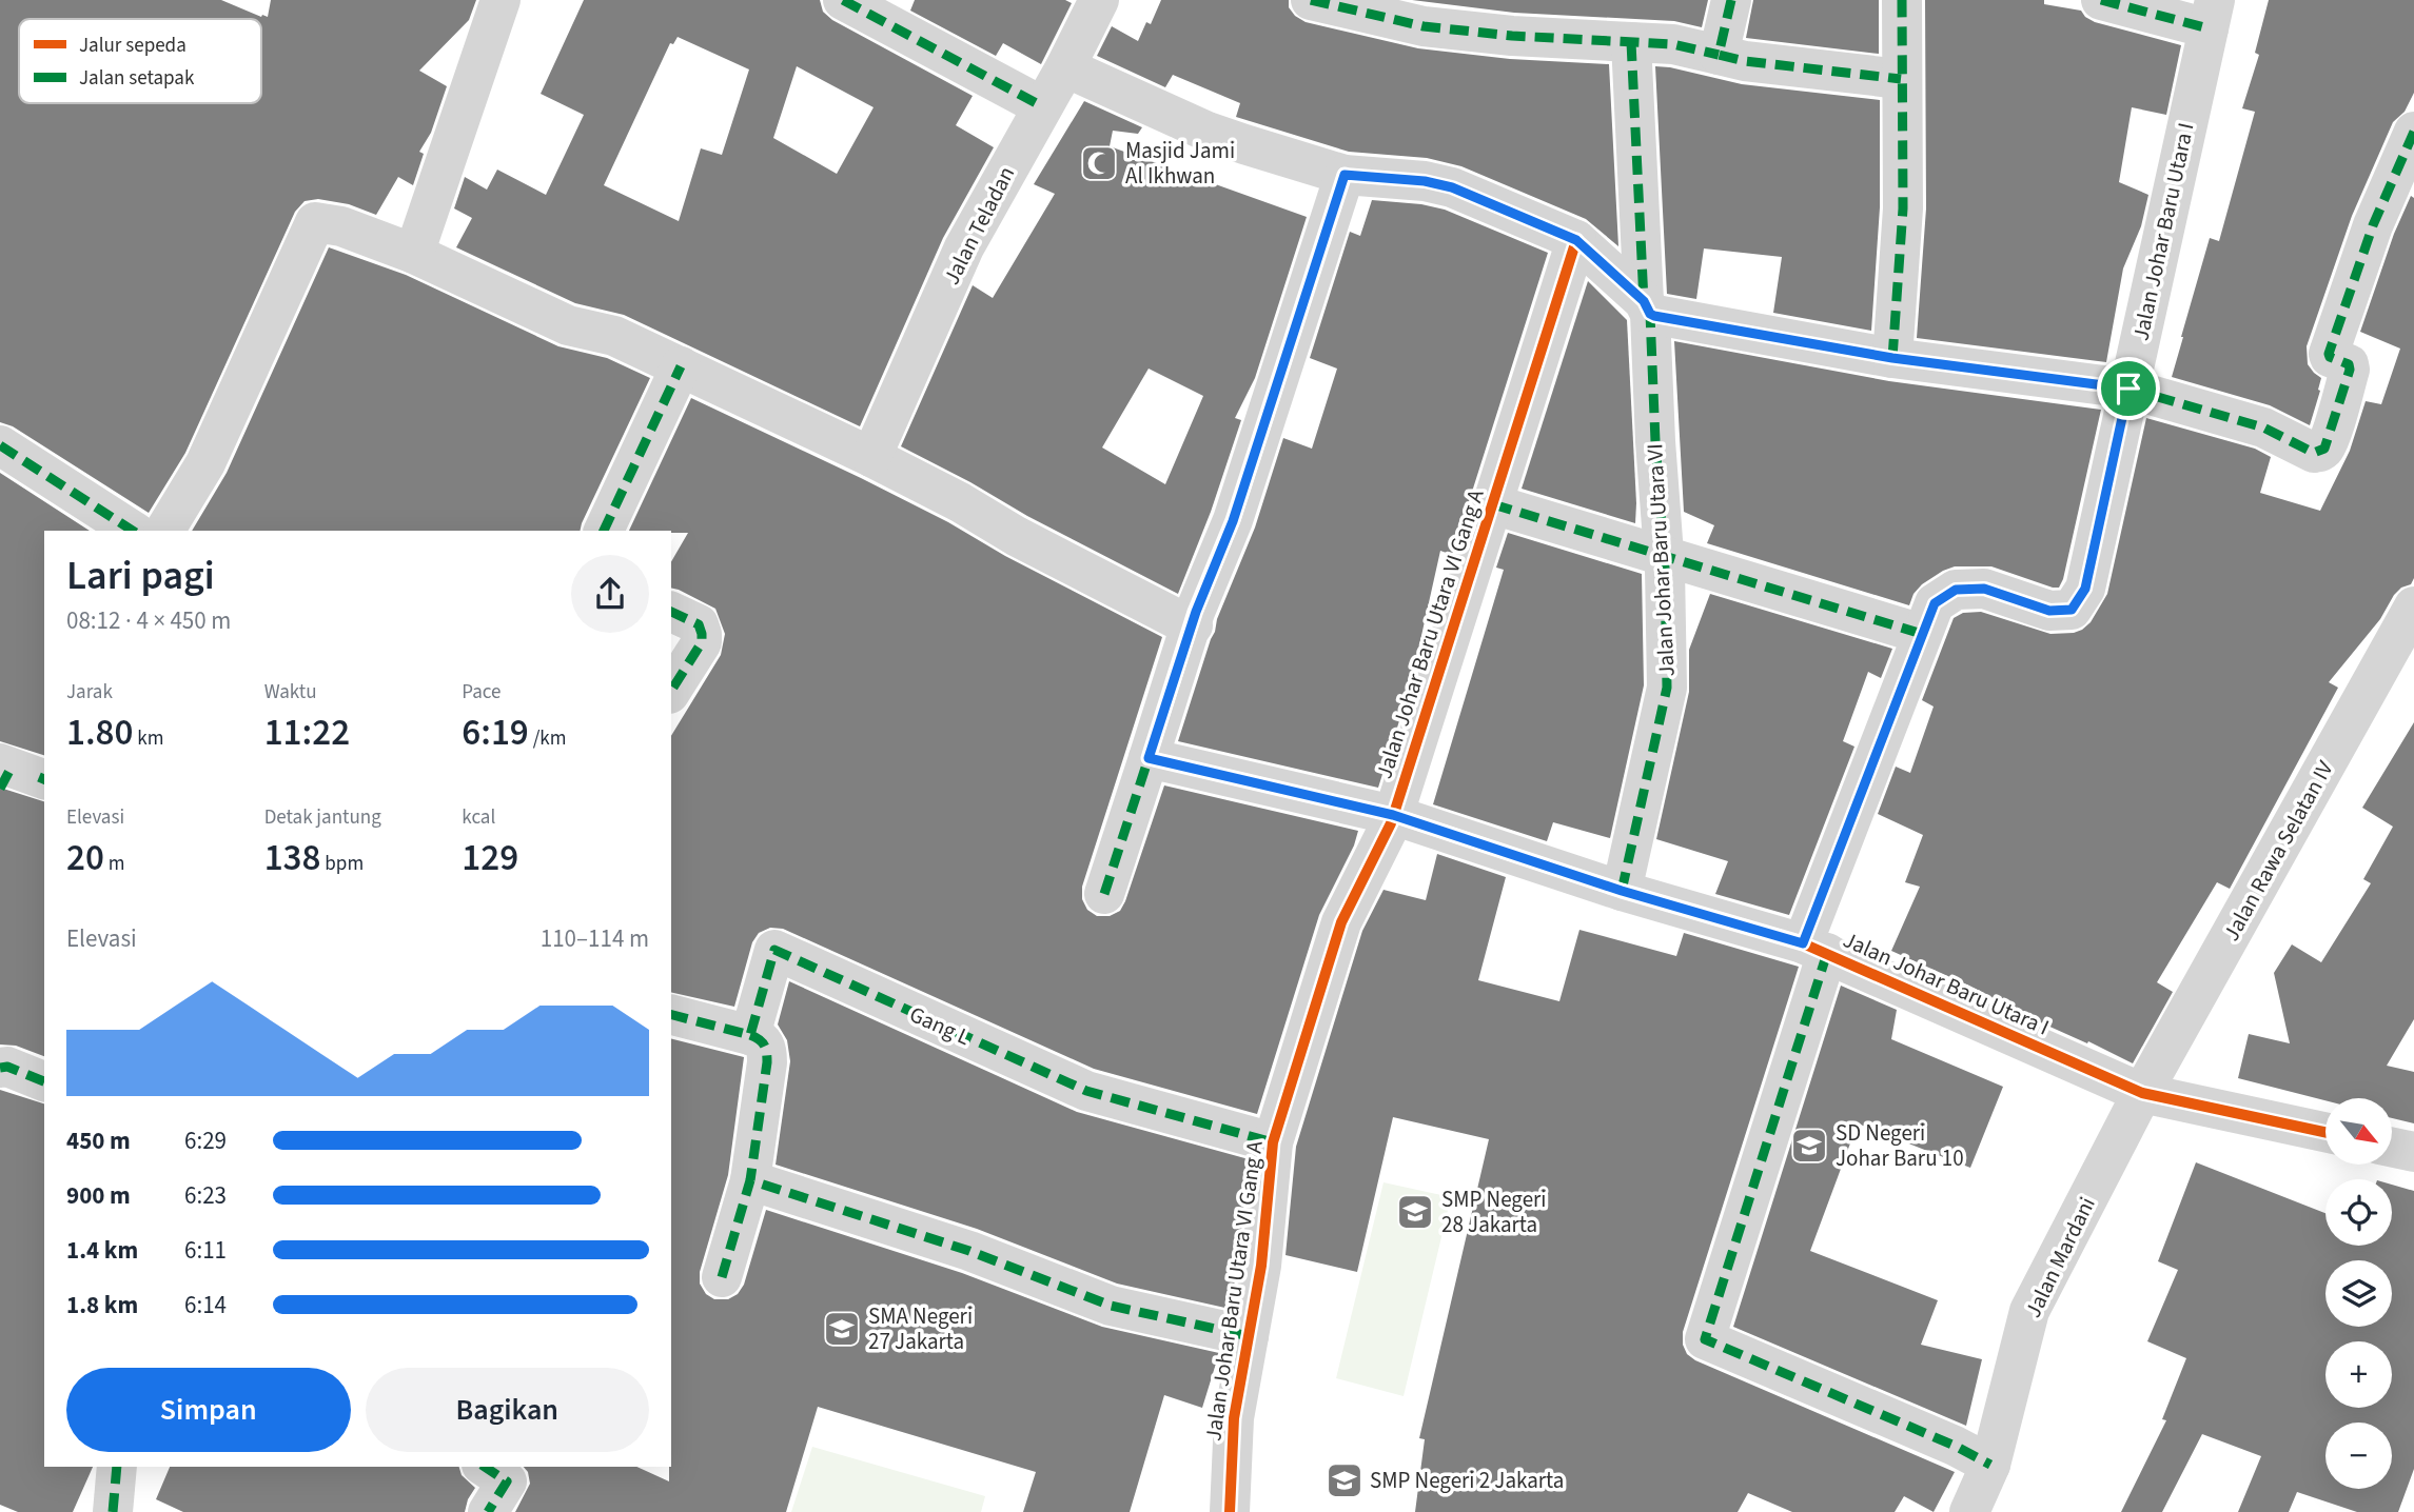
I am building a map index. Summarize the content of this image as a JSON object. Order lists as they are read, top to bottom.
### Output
{
  "streets": {
    "street": [
      "Jalan Teladan",
      "Jalan Johar Baru Utara I",
      "Jalan Johar Baru Utara VI",
      "Jalan Johar Baru Utara VI Gang A",
      "Jalan Rawa Selatan IV",
      "Gang L",
      "Jalan Mardani"
    ]
  },
  "crossings": [
    ["Jalan Johar Baru Utara I", "Jalan Johar Baru Utara VI"],
    ["Jalan Johar Baru Utara I", "Jalan Johar Baru Utara VI Gang A"],
    ["Jalan Johar Baru Utara I", "Jalan Rawa Selatan IV"],
    ["Jalan Johar Baru Utara I", "Jalan Mardani"],
    ["Jalan Johar Baru Utara VI Gang A", "Gang L"],
    ["Jalan Rawa Selatan IV", "Jalan Mardani"]
  ],
  "places": {
    "mosque": ["Masjid Jami Al Ikhwan"],
    "school or university": [
      "SD Negeri Johar Baru 10",
      "SMP Negeri 28 Jakarta",
      "SMA Negeri 27 Jakarta",
      "SMP Negeri 2 Jakarta"
    ]
  },
  "legend": ["Jalur sepeda", "Jalan setapak"],
  "north": "bottom right",
  "page": {
    "heading": ["Lari pagi", "08:12 · 4 × 450 m"],
    "stats": [
      ["Jarak", "1.80 km"],
      ["Waktu", "11:22"],
      ["Pace", "6:19 /km"],
      ["Elevasi", "20 m"],
      ["Detak jantung", "138 bpm"],
      ["kcal", "129"]
    ],
    "chart": ["Elevasi", "110–114 m"],
    "map_buttons": ["+", "−"],
    "list": [
      {
        "name": "450 m",
        "note": "6:29"
      },
      {
        "name": "900 m",
        "note": "6:23"
      },
      {
        "name": "1.4 km",
        "note": "6:11"
      },
      {
        "name": "1.8 km",
        "note": "6:14"
      }
    ],
    "buttons": ["Simpan", "Bagikan"]
  }
}
